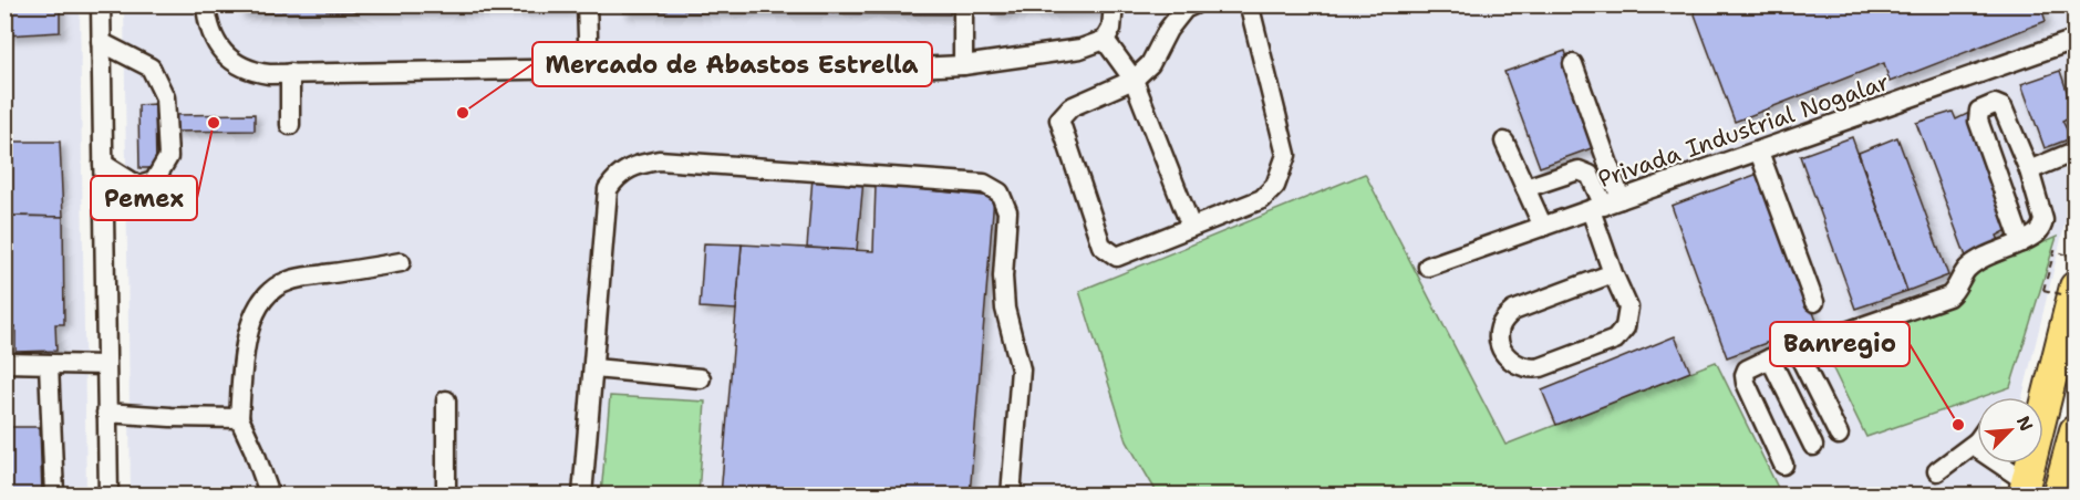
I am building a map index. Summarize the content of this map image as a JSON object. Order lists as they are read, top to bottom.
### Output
{
  "streets": {
    "street": ["Privada Industrial Nogalar"]
  },
  "places": ["Mercado de Abastos Estrella", "Pemex", "Banregio"],
  "north": "top right"
}
